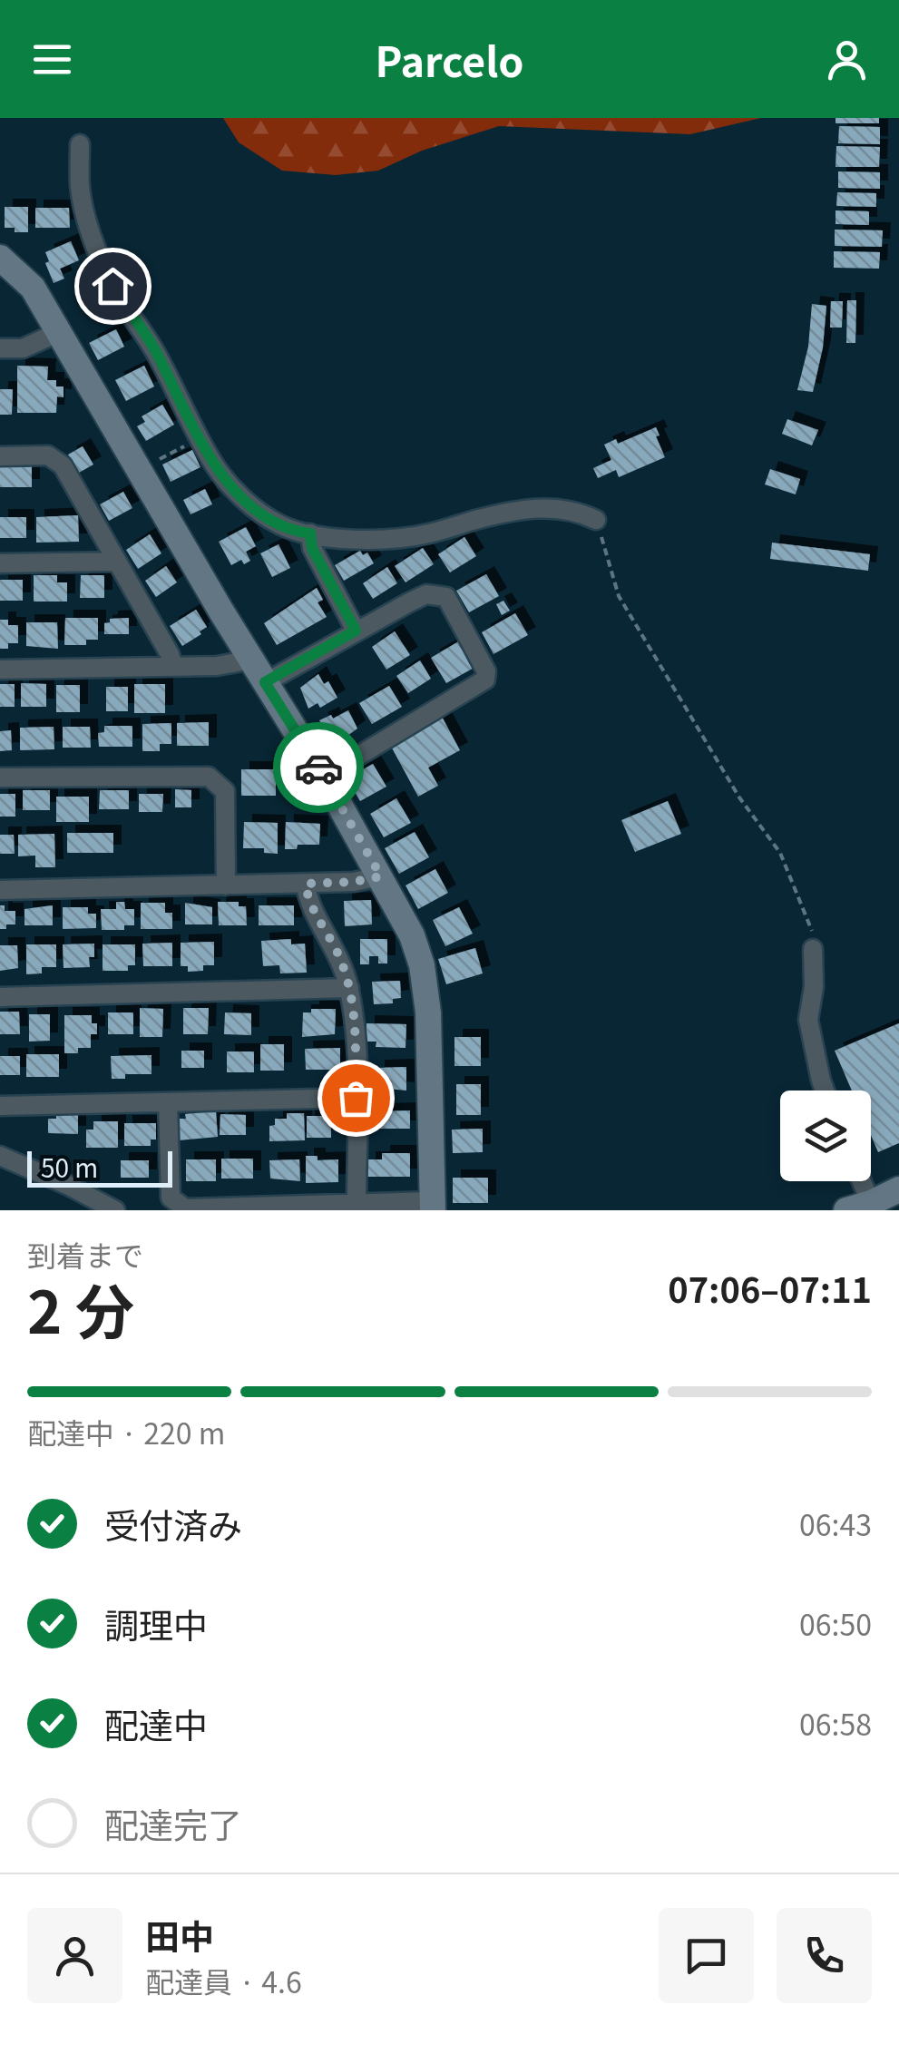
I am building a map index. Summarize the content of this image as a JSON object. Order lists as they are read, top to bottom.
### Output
{
  "scale_bar": "50 m",
  "page": {
    "header": "Parcelo",
    "scale": "50 m",
    "heading": ["2 分", "到着まで", "07:06–07:11"],
    "panel": ["田中", "配達員 · 4.6"],
    "bar": "配達中 · 220 m",
    "list": [
      ["受付済み", "06:43"],
      ["調理中", "06:50"],
      ["配達中", "06:58"],
      "配達完了"
    ]
  }
}
